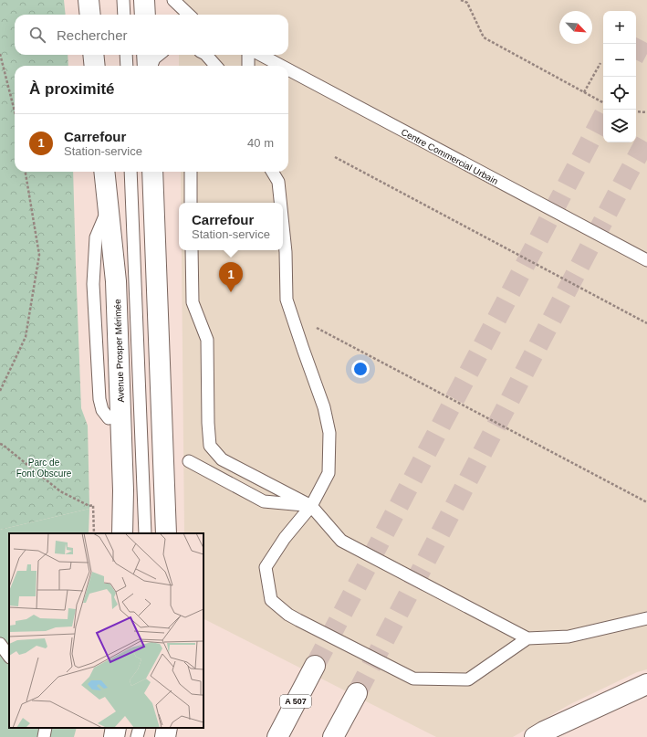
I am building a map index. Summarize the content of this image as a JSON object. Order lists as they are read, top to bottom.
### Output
{
  "streets": {
    "main road": ["Avenue Prosper Mérimée", "A 507"],
    "lane": ["Centre Commercial Urbain"]
  },
  "parks": ["Parc de Font Obscure"],
  "north": "bottom right",
  "page": {
    "map_buttons": ["+", "−"],
    "search": "Rechercher",
    "heading": "À proximité",
    "list": [
      {
        "mark": "1",
        "name": "Carrefour",
        "note": "Station-service",
        "value": "40 m"
      }
    ],
    "popup": ["Carrefour", "Station-service"],
    "pins": "1"
  }
}
